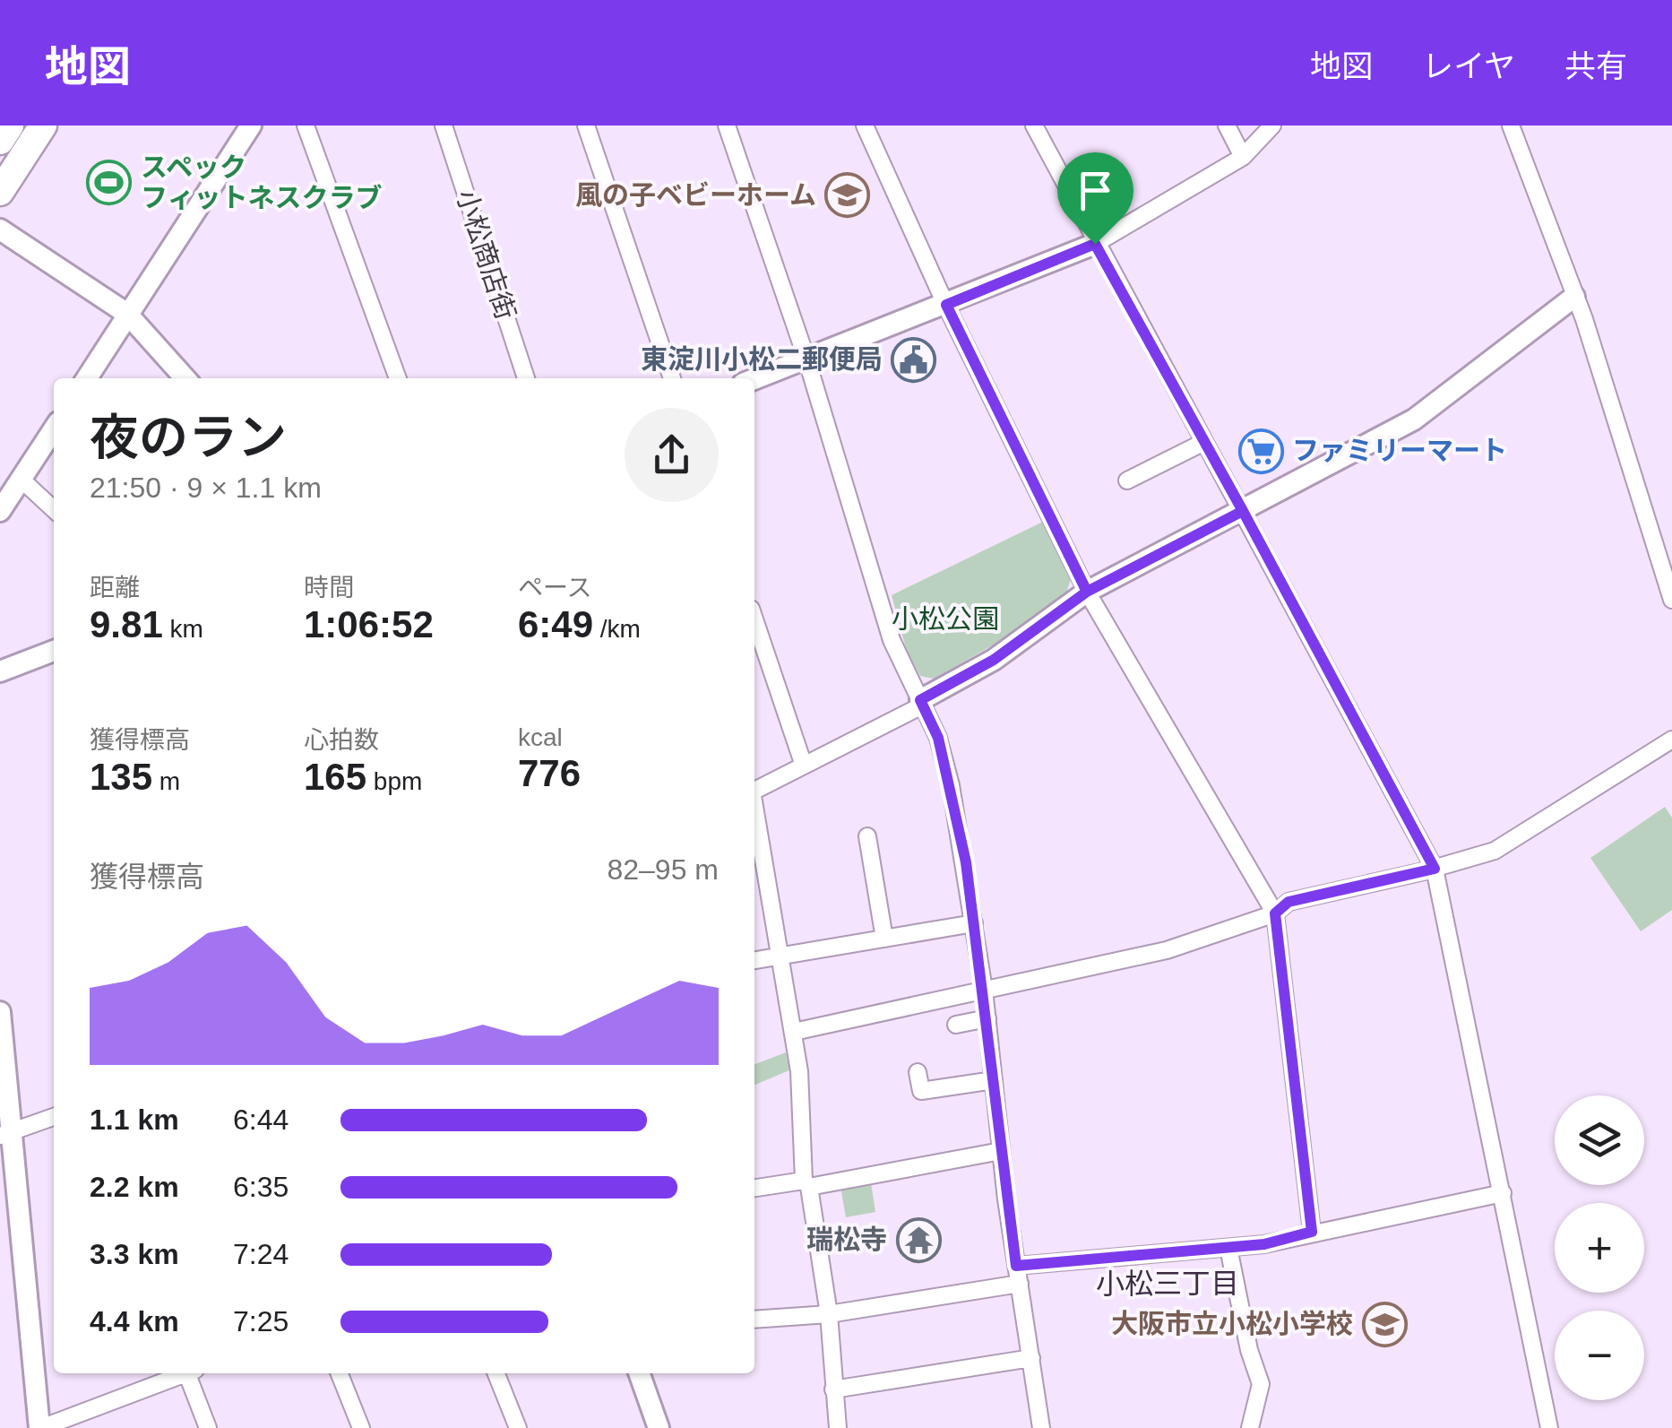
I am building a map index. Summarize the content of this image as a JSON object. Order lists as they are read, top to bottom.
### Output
{
  "streets": {
    "street": ["小松商店街"]
  },
  "districts": ["小松三丁目"],
  "parks": ["小松公園"],
  "places": {
    "sports": ["スペック フィットネスクラブ"],
    "school or university": ["風の子ベビーホーム", "大阪市立小松小学校"],
    "public building": ["東淀川小松二郵便局"],
    "supermarket": ["ファミリーマート"],
    "temple": ["瑞松寺"]
  },
  "page": {
    "header": "地図",
    "nav": ["地図", "レイヤ", "共有"],
    "heading": ["夜のラン", "21:50 · 9 × 1.1 km"],
    "stats": [
      ["距離", "9.81 km"],
      ["時間", "1:06:52"],
      ["ペース", "6:49 /km"],
      ["獲得標高", "135 m"],
      ["心拍数", "165 bpm"],
      ["kcal", "776"]
    ],
    "chart": ["獲得標高", "82–95 m"],
    "list": [
      {
        "name": "1.1 km",
        "note": "6:44"
      },
      {
        "name": "2.2 km",
        "note": "6:35"
      },
      {
        "name": "3.3 km",
        "note": "7:24"
      },
      {
        "name": "4.4 km",
        "note": "7:25"
      }
    ],
    "map_buttons": ["+", "−"]
  }
}
